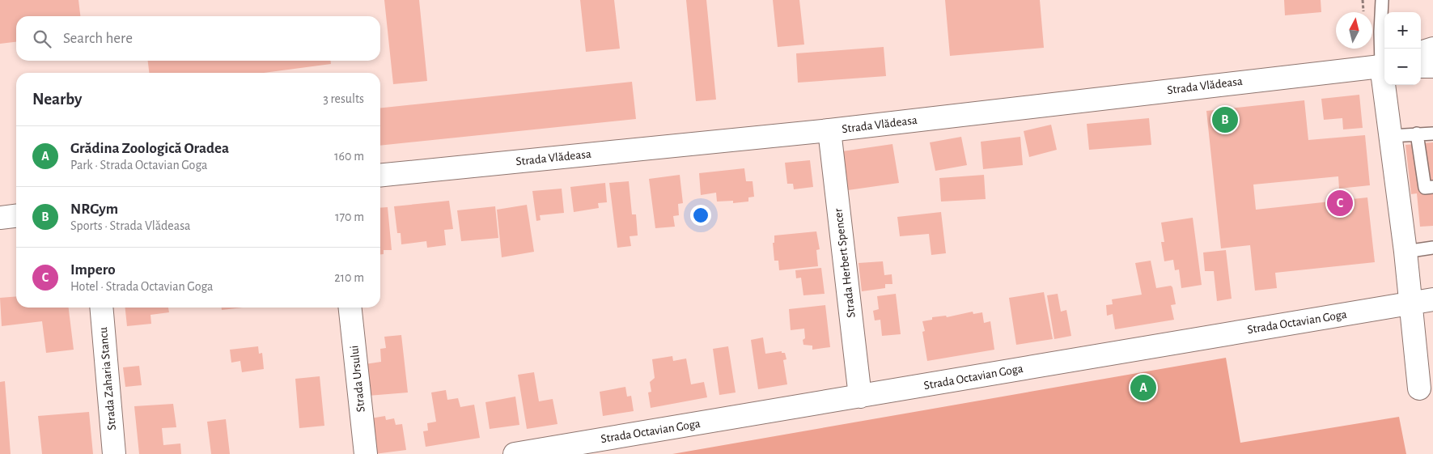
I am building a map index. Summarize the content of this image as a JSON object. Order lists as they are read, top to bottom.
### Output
{
  "streets": {
    "street": [
      "Strada Vlădeasa",
      "Strada Herbert Spencer",
      "Strada Octavian Goga",
      "Strada Zaharia Stancu",
      "Strada Ursului"
    ]
  },
  "crossings": [
    ["Strada Vlădeasa", "Strada Herbert Spencer"],
    ["Strada Herbert Spencer", "Strada Octavian Goga"]
  ],
  "north": "top",
  "page": {
    "map_buttons": ["+", "−"],
    "search": "Search here",
    "heading": ["Nearby", "3 results"],
    "pins": ["B", "C", "A"],
    "list": [
      {
        "mark": "A",
        "name": "Grădina Zoologică Oradea",
        "note": "Park · Strada Octavian Goga",
        "value": "160 m"
      },
      {
        "mark": "B",
        "name": "NRGym",
        "note": "Sports · Strada Vlădeasa",
        "value": "170 m"
      },
      {
        "mark": "C",
        "name": "Impero",
        "note": "Hotel · Strada Octavian Goga",
        "value": "210 m"
      }
    ]
  }
}
